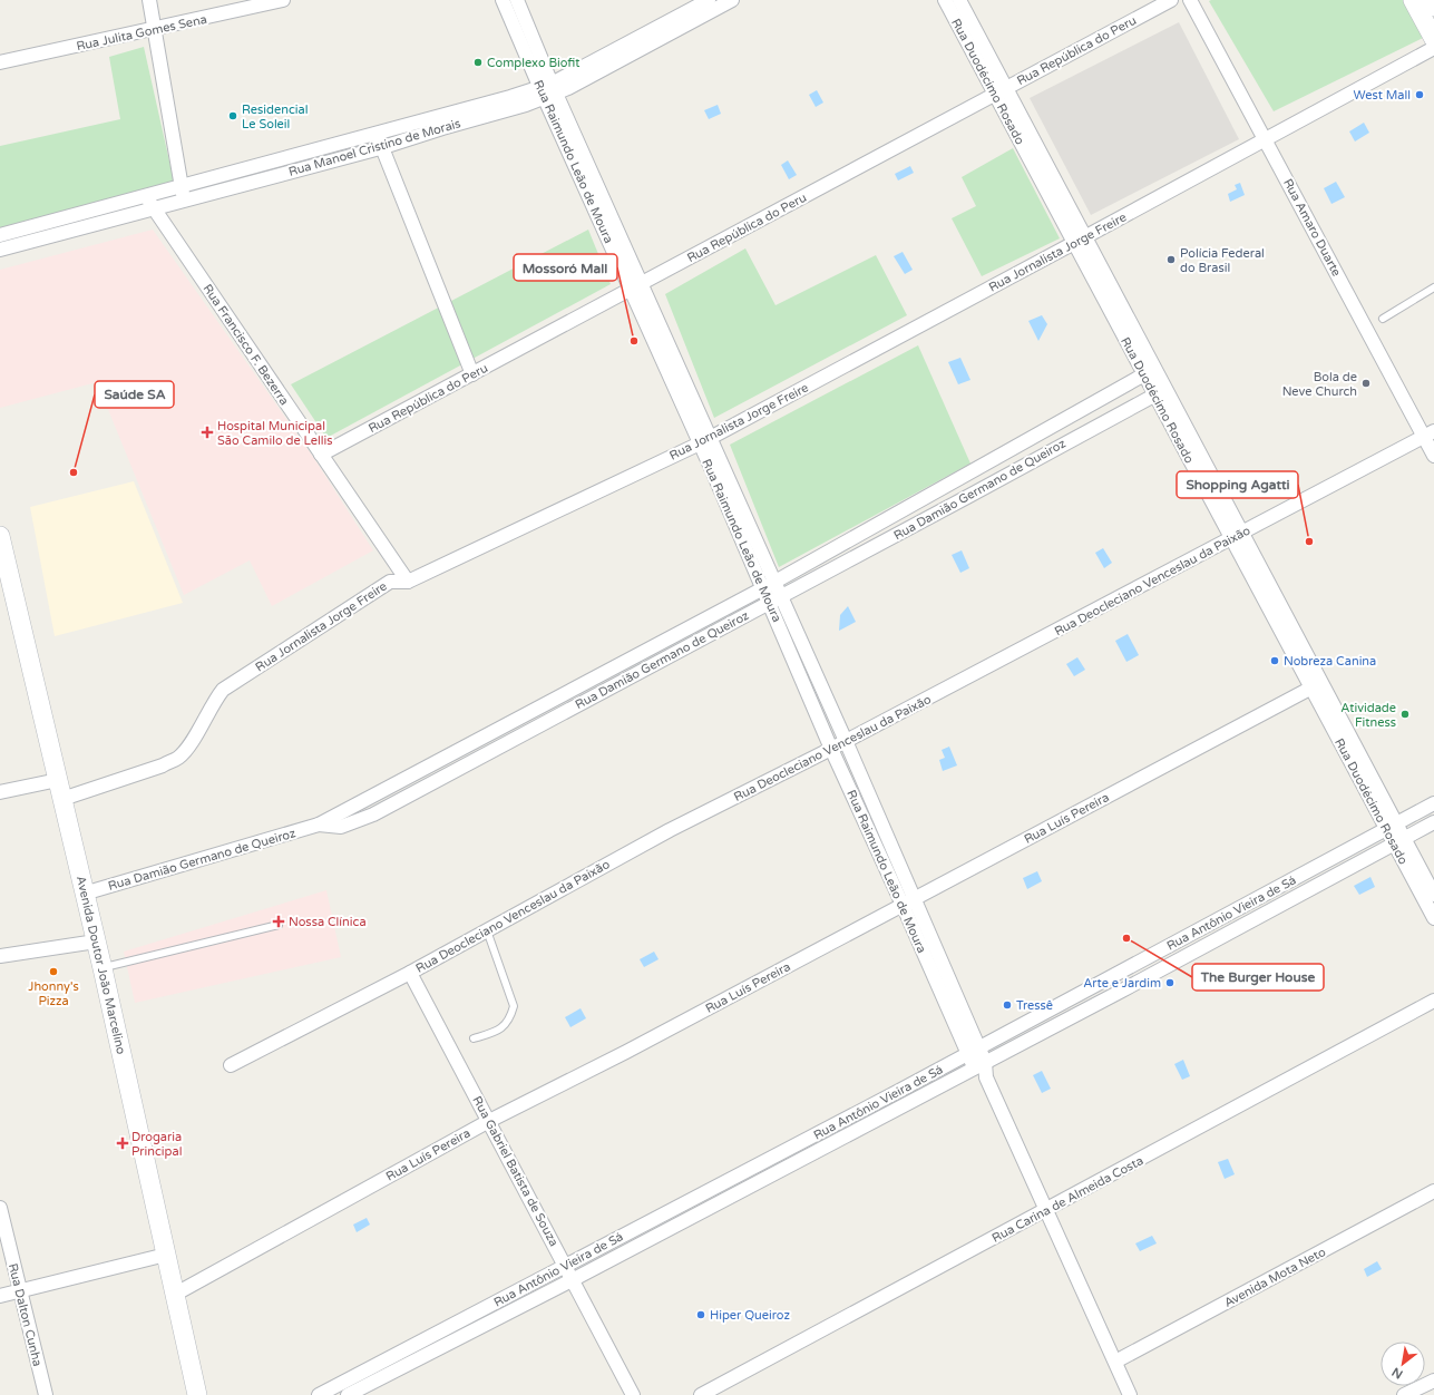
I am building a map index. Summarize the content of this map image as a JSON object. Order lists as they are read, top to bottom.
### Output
{
  "streets": {
    "street": [
      "Rua Julita Gomes Sena",
      "Rua República do Peru",
      "Rua Duodécimo Rosado",
      "Rua Manoel Cristino de Morais",
      "Rua Raimundo Leão de Moura",
      "Rua Amaro Duarte",
      "Rua Jornalista Jorge Freire",
      "Rua Francisco F. Bezerra",
      "Rua Damião Germano de Queiroz",
      "Rua Deocleciano Venceslau da Paixão",
      "Rua Luís Pereira",
      "Rua Antônio Vieira de Sá",
      "Avenida Doutor João Marcelino",
      "Rua Gabriel Batista de Souza",
      "Rua Carina de Almeida Costa",
      "Avenida Mota Neto",
      "Rua Dalton Cunha"
    ]
  },
  "crossings": [
    ["Rua República do Peru", "Rua Duodécimo Rosado"],
    ["Rua República do Peru", "Rua Raimundo Leão de Moura"],
    ["Rua República do Peru", "Rua Francisco F. Bezerra"],
    ["Rua Duodécimo Rosado", "Rua Jornalista Jorge Freire"],
    ["Rua Duodécimo Rosado", "Rua Damião Germano de Queiroz"],
    ["Rua Duodécimo Rosado", "Rua Deocleciano Venceslau da Paixão"],
    ["Rua Duodécimo Rosado", "Rua Luís Pereira"],
    ["Rua Duodécimo Rosado", "Rua Antônio Vieira de Sá"],
    ["Rua Manoel Cristino de Morais", "Rua Raimundo Leão de Moura"],
    ["Rua Manoel Cristino de Morais", "Rua Francisco F. Bezerra"],
    ["Rua Raimundo Leão de Moura", "Rua Jornalista Jorge Freire"],
    ["Rua Raimundo Leão de Moura", "Rua Damião Germano de Queiroz"],
    ["Rua Raimundo Leão de Moura", "Rua Deocleciano Venceslau da Paixão"],
    ["Rua Raimundo Leão de Moura", "Rua Luís Pereira"],
    ["Rua Raimundo Leão de Moura", "Rua Antônio Vieira de Sá"],
    ["Rua Amaro Duarte", "Rua Jornalista Jorge Freire"],
    ["Rua Amaro Duarte", "Rua Deocleciano Venceslau da Paixão"],
    ["Rua Jornalista Jorge Freire", "Rua Francisco F. Bezerra"],
    ["Rua Jornalista Jorge Freire", "Avenida Doutor João Marcelino"],
    ["Rua Damião Germano de Queiroz", "Avenida Doutor João Marcelino"],
    ["Rua Deocleciano Venceslau da Paixão", "Rua Gabriel Batista de Souza"],
    ["Rua Luís Pereira", "Avenida Doutor João Marcelino"],
    ["Rua Luís Pereira", "Rua Gabriel Batista de Souza"],
    ["Rua Antônio Vieira de Sá", "Rua Gabriel Batista de Souza"]
  ],
  "places": {
    "other": [
      "Complexo Biofit",
      "West Mall",
      "Residencial Le Soleil",
      "Polícia Federal do Brasil",
      "Mossoró Mall",
      "Bola de Neve Church",
      "Saúde SA",
      "Shopping Agatti",
      "Nobreza Canina",
      "Atividade Fitness",
      "The Burger House",
      "Jhonny's Pizza",
      "Arte e Jardim",
      "Tressê",
      "Hiper Queiroz"
    ],
    "health": ["Hospital Municipal São Camilo de Lellis", "Nossa Clínica", "Drogaria Principal"]
  },
  "north": "bottom left"
}
